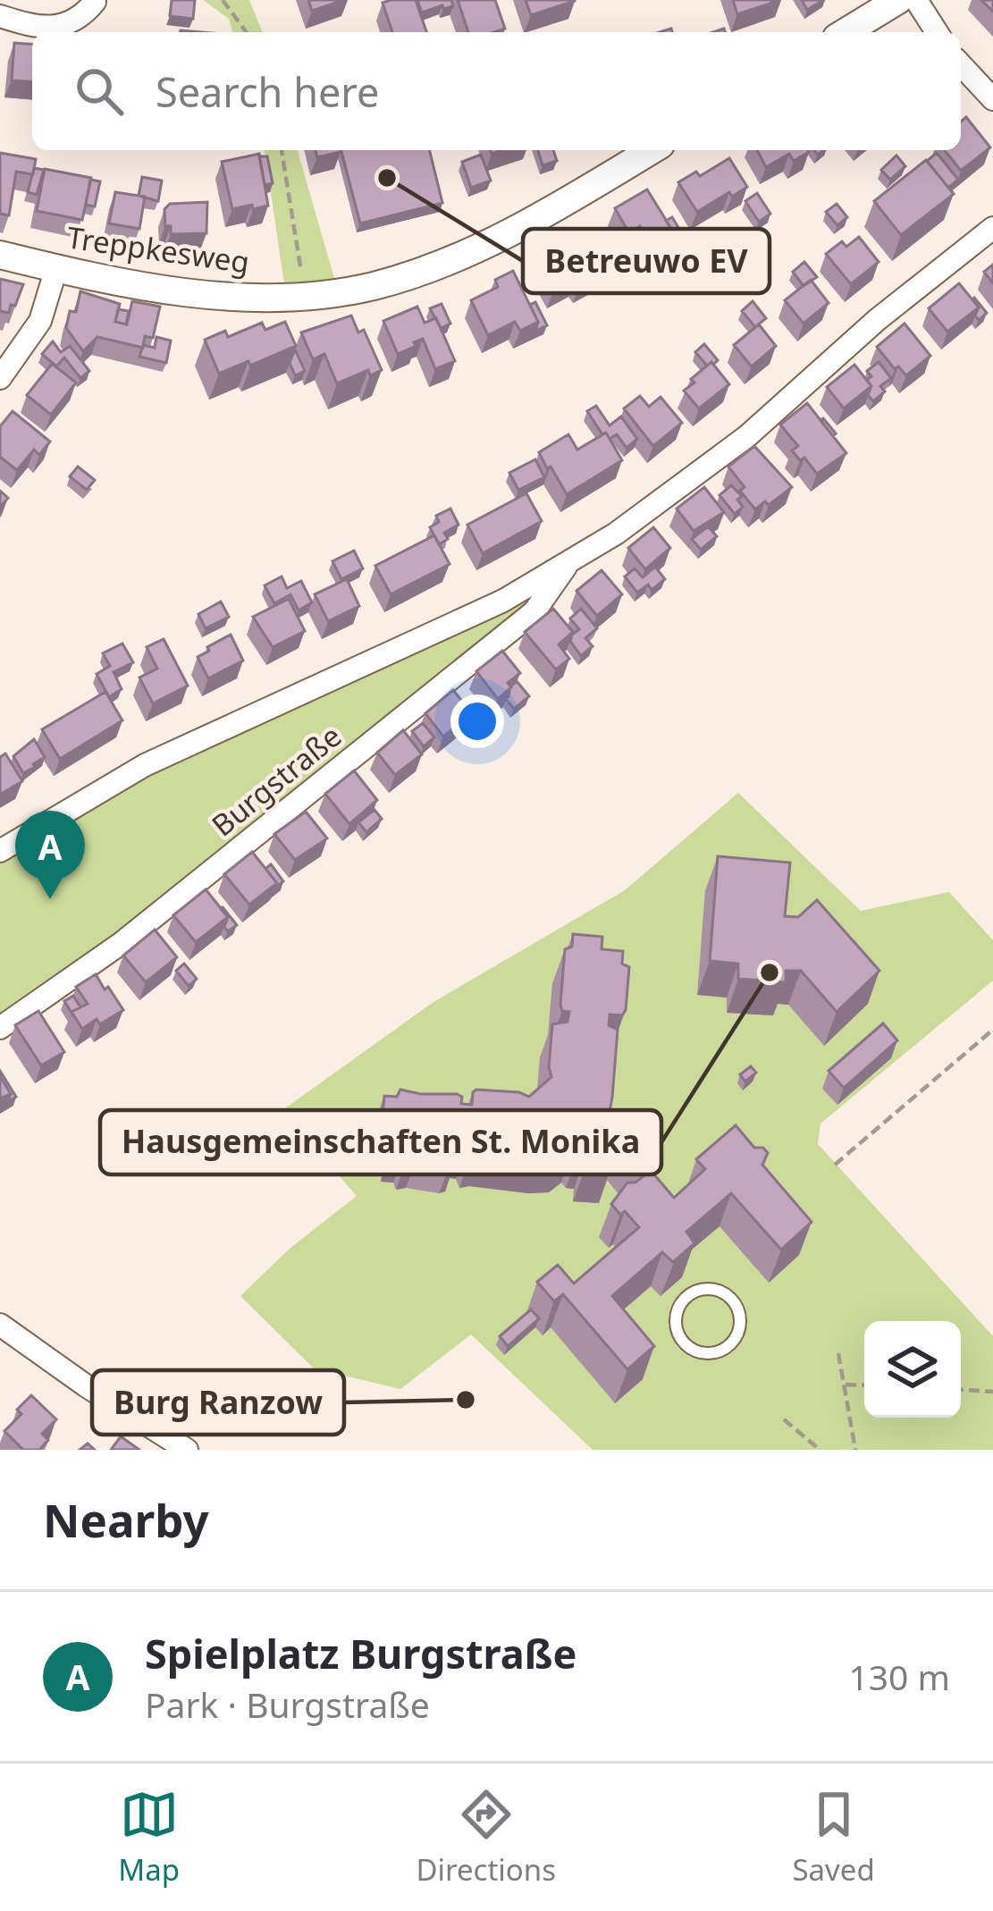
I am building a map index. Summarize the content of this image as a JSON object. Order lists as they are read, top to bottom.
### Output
{
  "streets": {
    "street": ["Treppkesweg", "Burgstraße"]
  },
  "places": ["Betreuwo EV", "Hausgemeinschaften St. Monika", "Burg Ranzow"],
  "page": {
    "search": "Search here",
    "pins": "A",
    "heading": "Nearby",
    "list": [
      {
        "mark": "A",
        "name": "Spielplatz Burgstraße",
        "note": "Park · Burgstraße",
        "value": "130 m"
      }
    ],
    "nav": ["Map", "Directions", "Saved"]
  }
}
